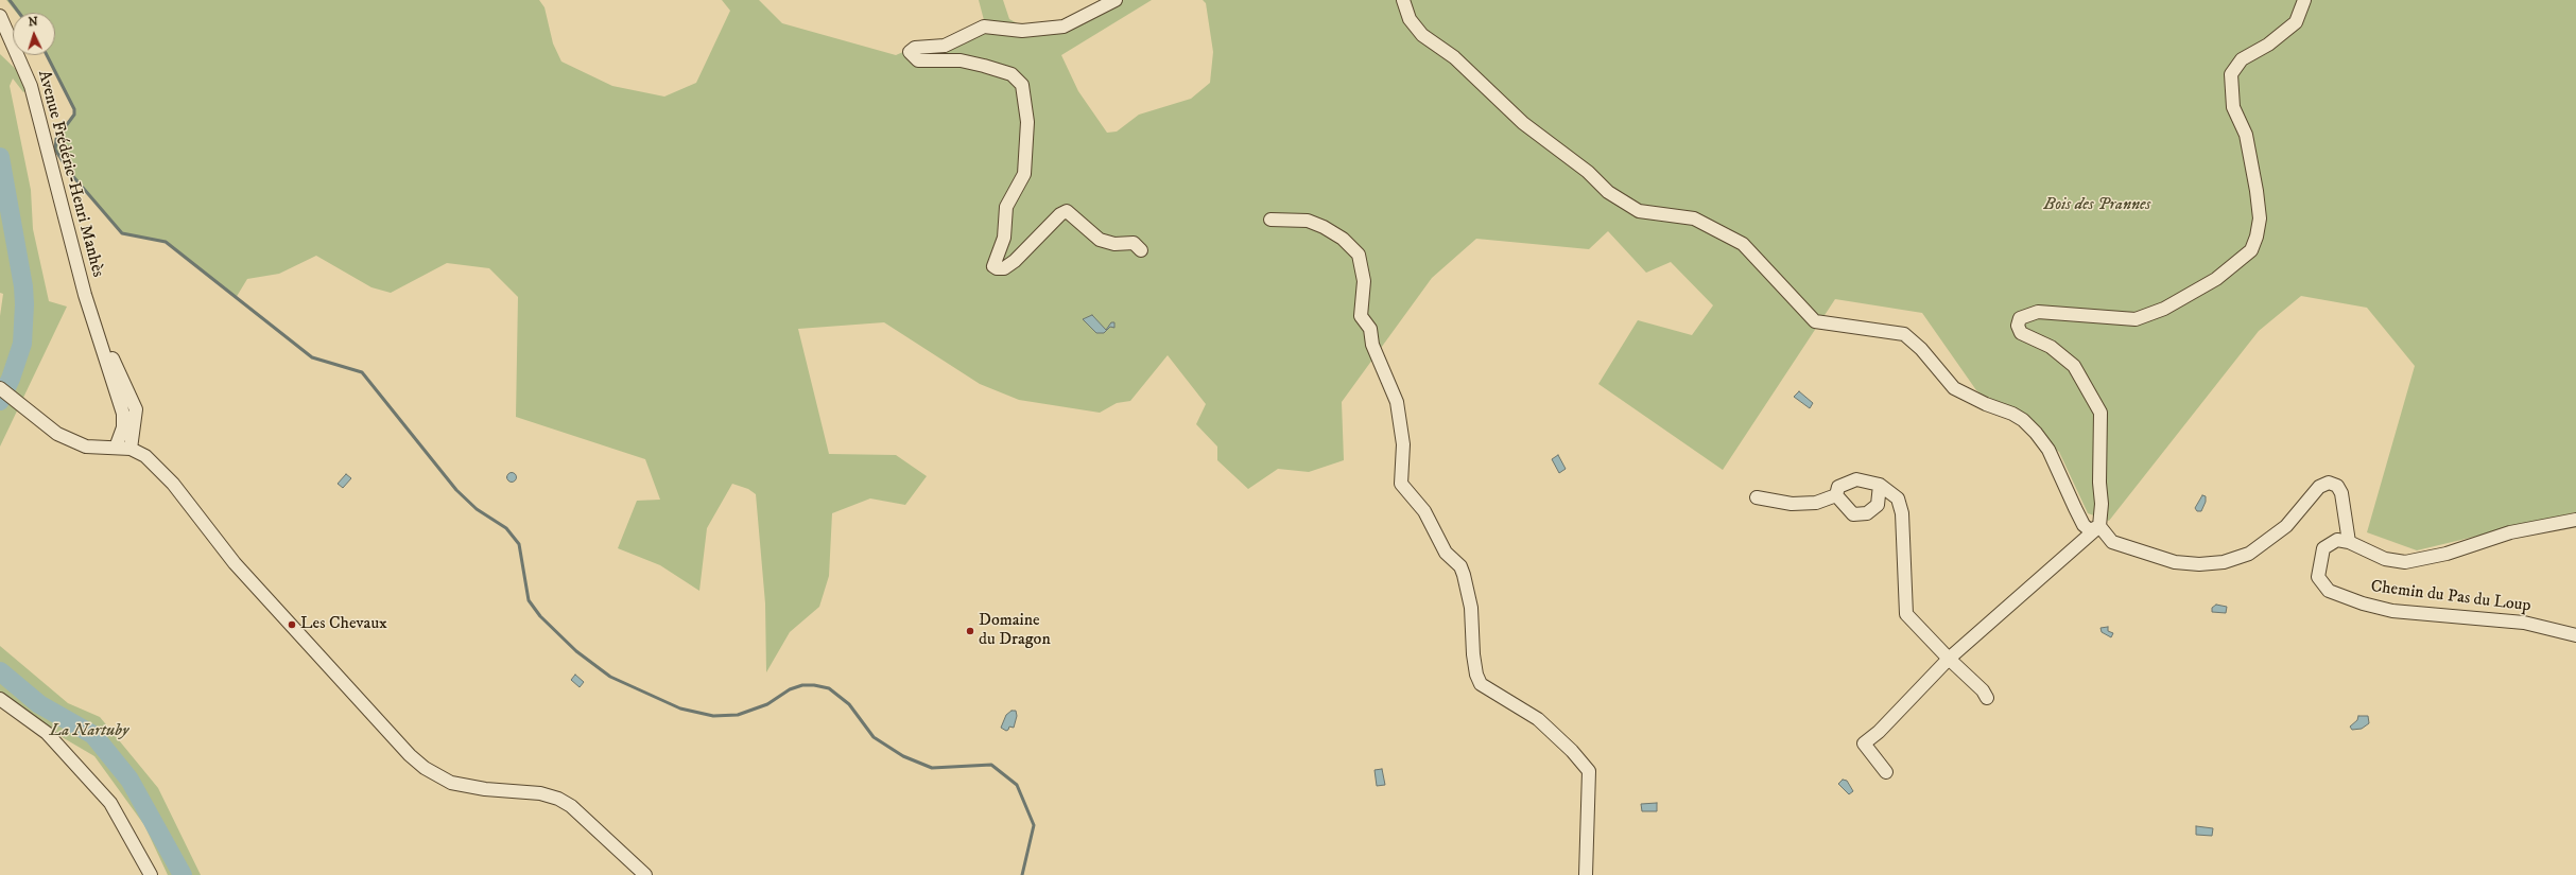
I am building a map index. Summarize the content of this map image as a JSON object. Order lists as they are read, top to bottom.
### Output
{
  "streets": {
    "street": ["Avenue Frédéric-Henri Manhès", "Chemin du Pas du Loup"]
  },
  "parks": ["Bois des Prannes", "La Nartuby"],
  "places": ["Les Chevaux", "Domaine du Dragon"],
  "north": "top"
}
